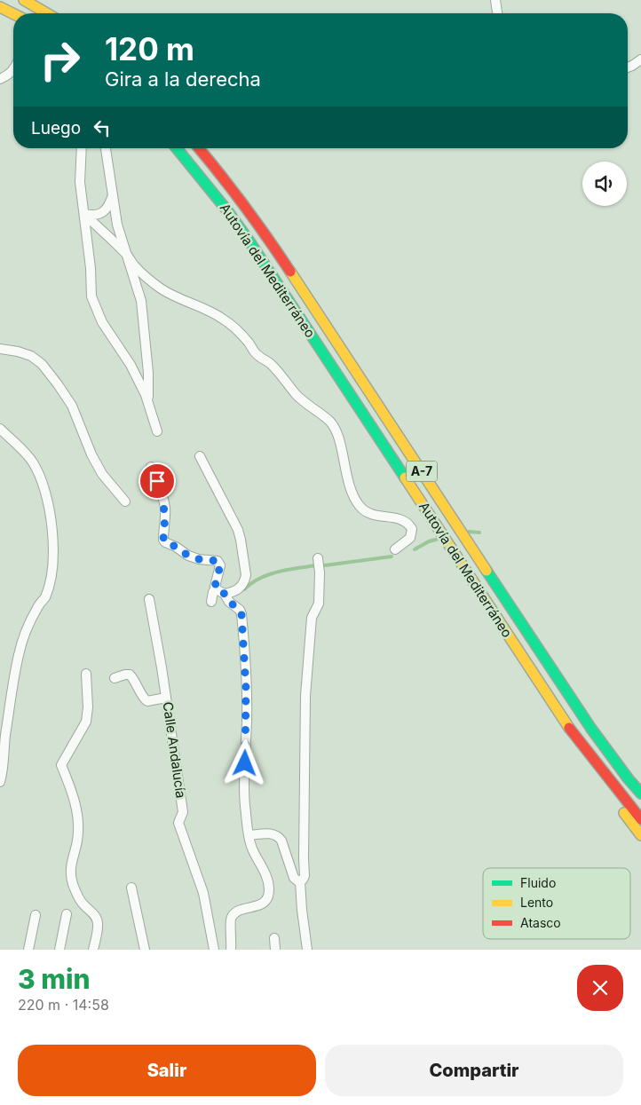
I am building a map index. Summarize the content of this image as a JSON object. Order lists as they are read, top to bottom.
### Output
{
  "streets": {
    "highway": ["Autovía del Mediterráneo", "A-7"],
    "street": ["Calle Andalucía"]
  },
  "legend": ["Fluido", "Lento", "Atasco"],
  "page": {
    "turn": ["120 m", "Gira a la derecha"],
    "then": "Luego",
    "heading": ["3 min", "220 m · 14:58"],
    "buttons": ["Salir", "Compartir"]
  }
}
